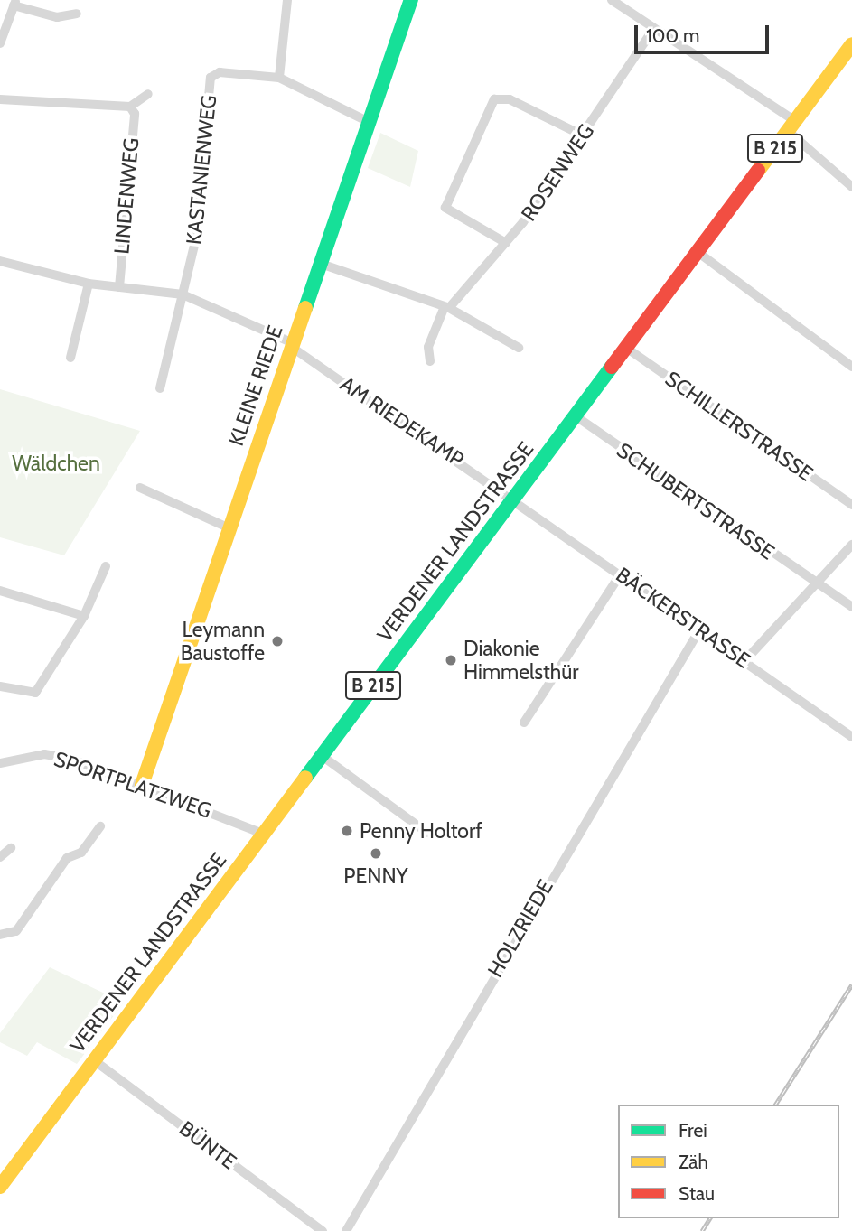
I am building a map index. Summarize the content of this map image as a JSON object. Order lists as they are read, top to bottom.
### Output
{
  "streets": {
    "main road": ["B 215", "KLEINE RIEDE", "VERDENER LANDSTRASSE"],
    "street": [
      "KASTANIENWEG",
      "ROSENWEG",
      "LINDENWEG",
      "AM RIEDEKAMP",
      "SCHILLERSTRASSE",
      "SCHUBERTSTRASSE",
      "BÄCKERSTRASSE",
      "SPORTPLATZWEG",
      "HOLZRIEDE",
      "BÜNTE"
    ]
  },
  "crossings": [
    ["KASTANIENWEG", "AM RIEDEKAMP"],
    ["LINDENWEG", "AM RIEDEKAMP"],
    ["KLEINE RIEDE", "AM RIEDEKAMP"],
    ["KLEINE RIEDE", "SPORTPLATZWEG"],
    ["AM RIEDEKAMP", "VERDENER LANDSTRASSE"],
    ["AM RIEDEKAMP", "BÄCKERSTRASSE"],
    ["SCHILLERSTRASSE", "VERDENER LANDSTRASSE"],
    ["SCHUBERTSTRASSE", "VERDENER LANDSTRASSE"],
    ["VERDENER LANDSTRASSE", "BÄCKERSTRASSE"],
    ["VERDENER LANDSTRASSE", "SPORTPLATZWEG"],
    ["VERDENER LANDSTRASSE", "BÜNTE"],
    ["BÄCKERSTRASSE", "HOLZRIEDE"]
  ],
  "parks": ["Wäldchen"],
  "places": [
    "Leymann Baustoffe",
    "Diakonie Himmelsthür",
    "Penny Holtorf",
    "PENNY"
  ],
  "legend": ["Frei", "Zäh", "Stau"],
  "scale_bar": "100 m"
}
